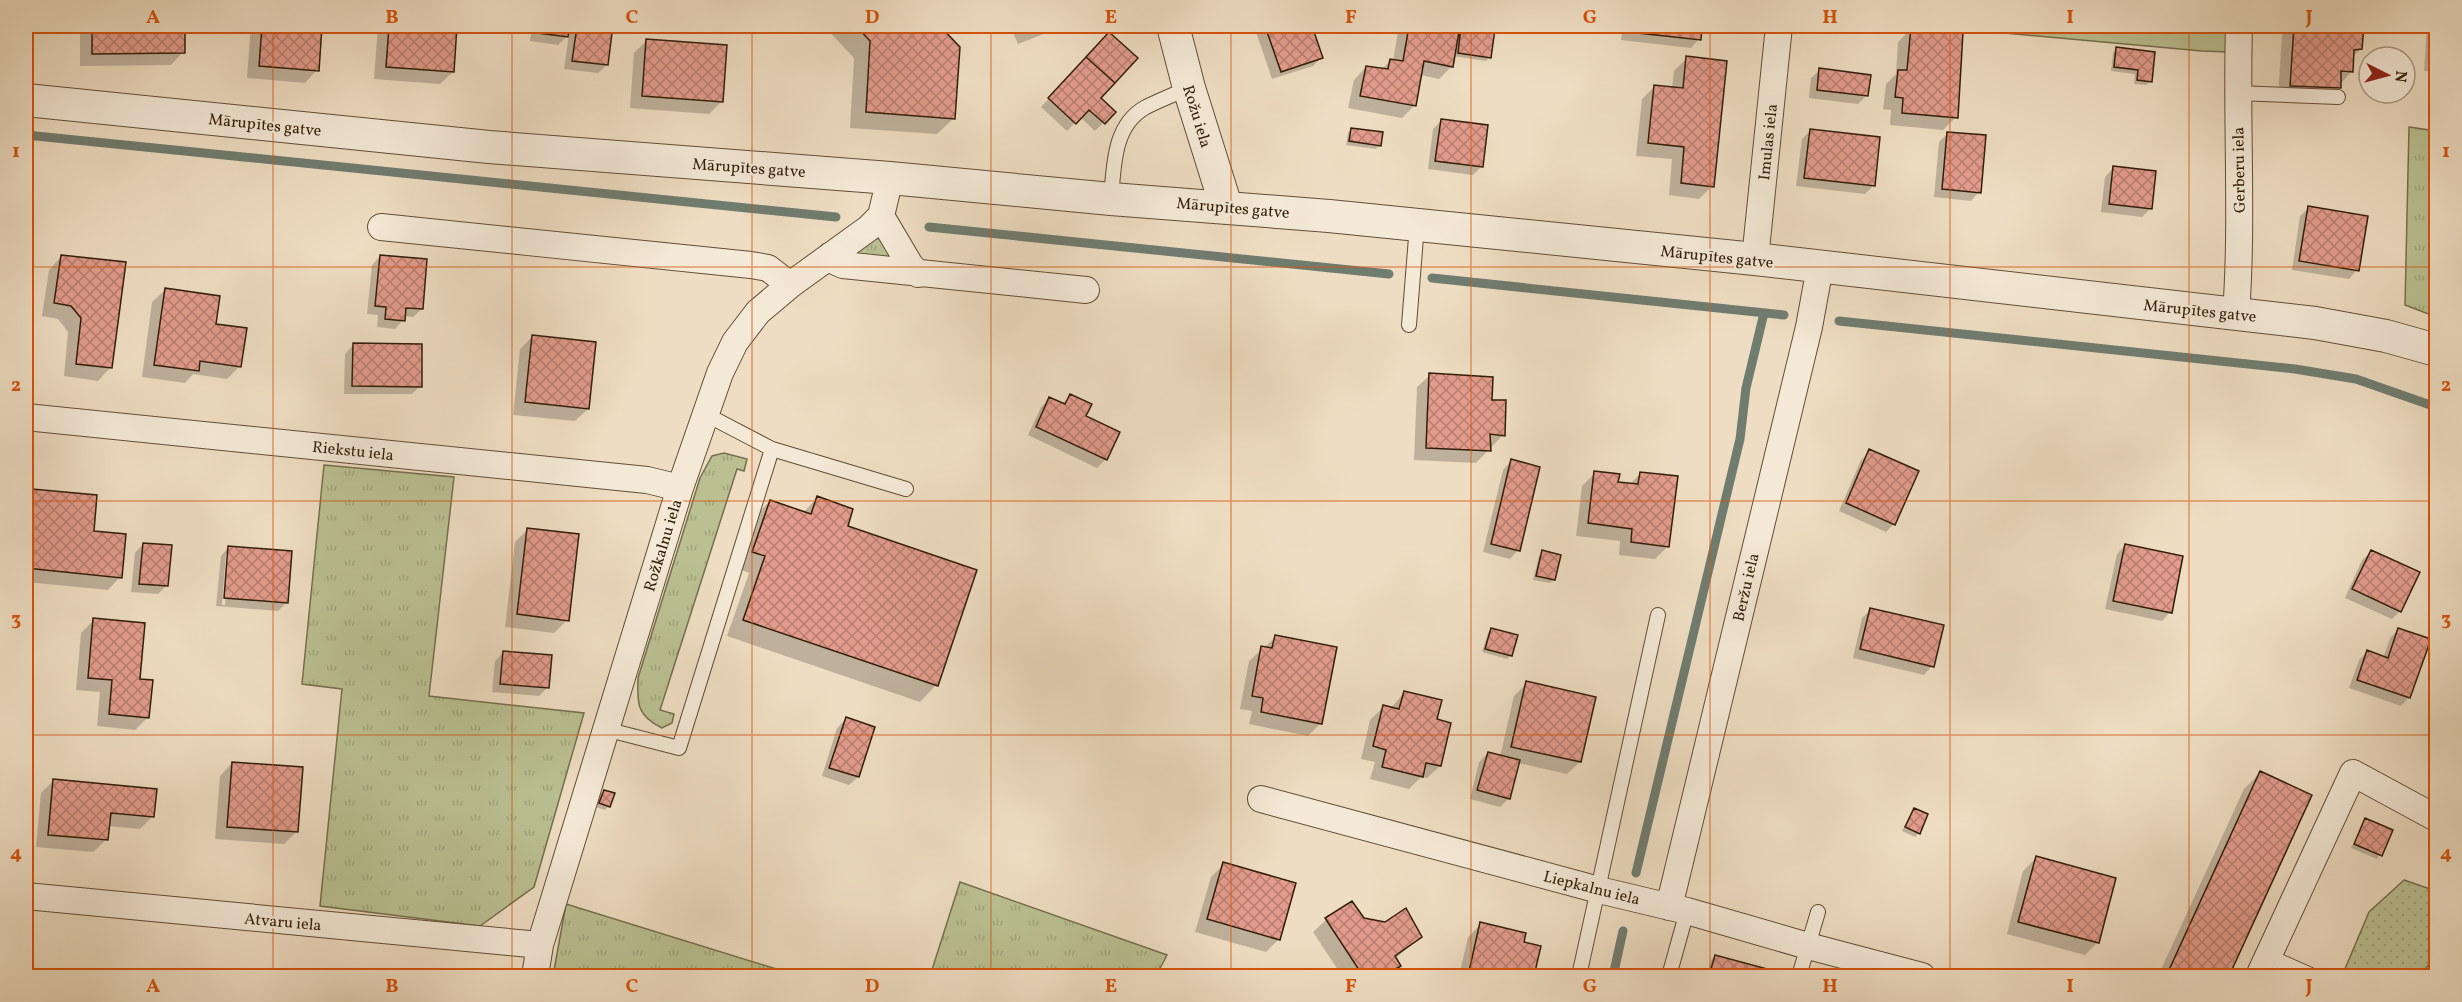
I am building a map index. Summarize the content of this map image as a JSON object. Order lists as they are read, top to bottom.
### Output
{
  "streets": {
    "street": [
      "Rožu iela",
      "Mārupītes gatve",
      "Imulas iela",
      "Gerberu iela",
      "Riekstu iela",
      "Rožkalnu iela",
      "Beržu iela",
      "Liepkalnu iela",
      "Atvaru iela"
    ]
  },
  "crossings": [
    ["Rožu iela", "Mārupītes gatve"],
    ["Mārupītes gatve", "Imulas iela"],
    ["Mārupītes gatve", "Gerberu iela"],
    ["Mārupītes gatve", "Beržu iela"],
    ["Riekstu iela", "Rožkalnu iela"],
    ["Rožkalnu iela", "Atvaru iela"],
    ["Beržu iela", "Liepkalnu iela"]
  ],
  "north": "right",
  "grid": {
    "columns": [
      "A",
      "B",
      "C",
      "D",
      "E",
      "F",
      "G",
      "H",
      "I",
      "J"
    ],
    "rows": [
      "1",
      "2",
      "3",
      "4"
    ]
  }
}
